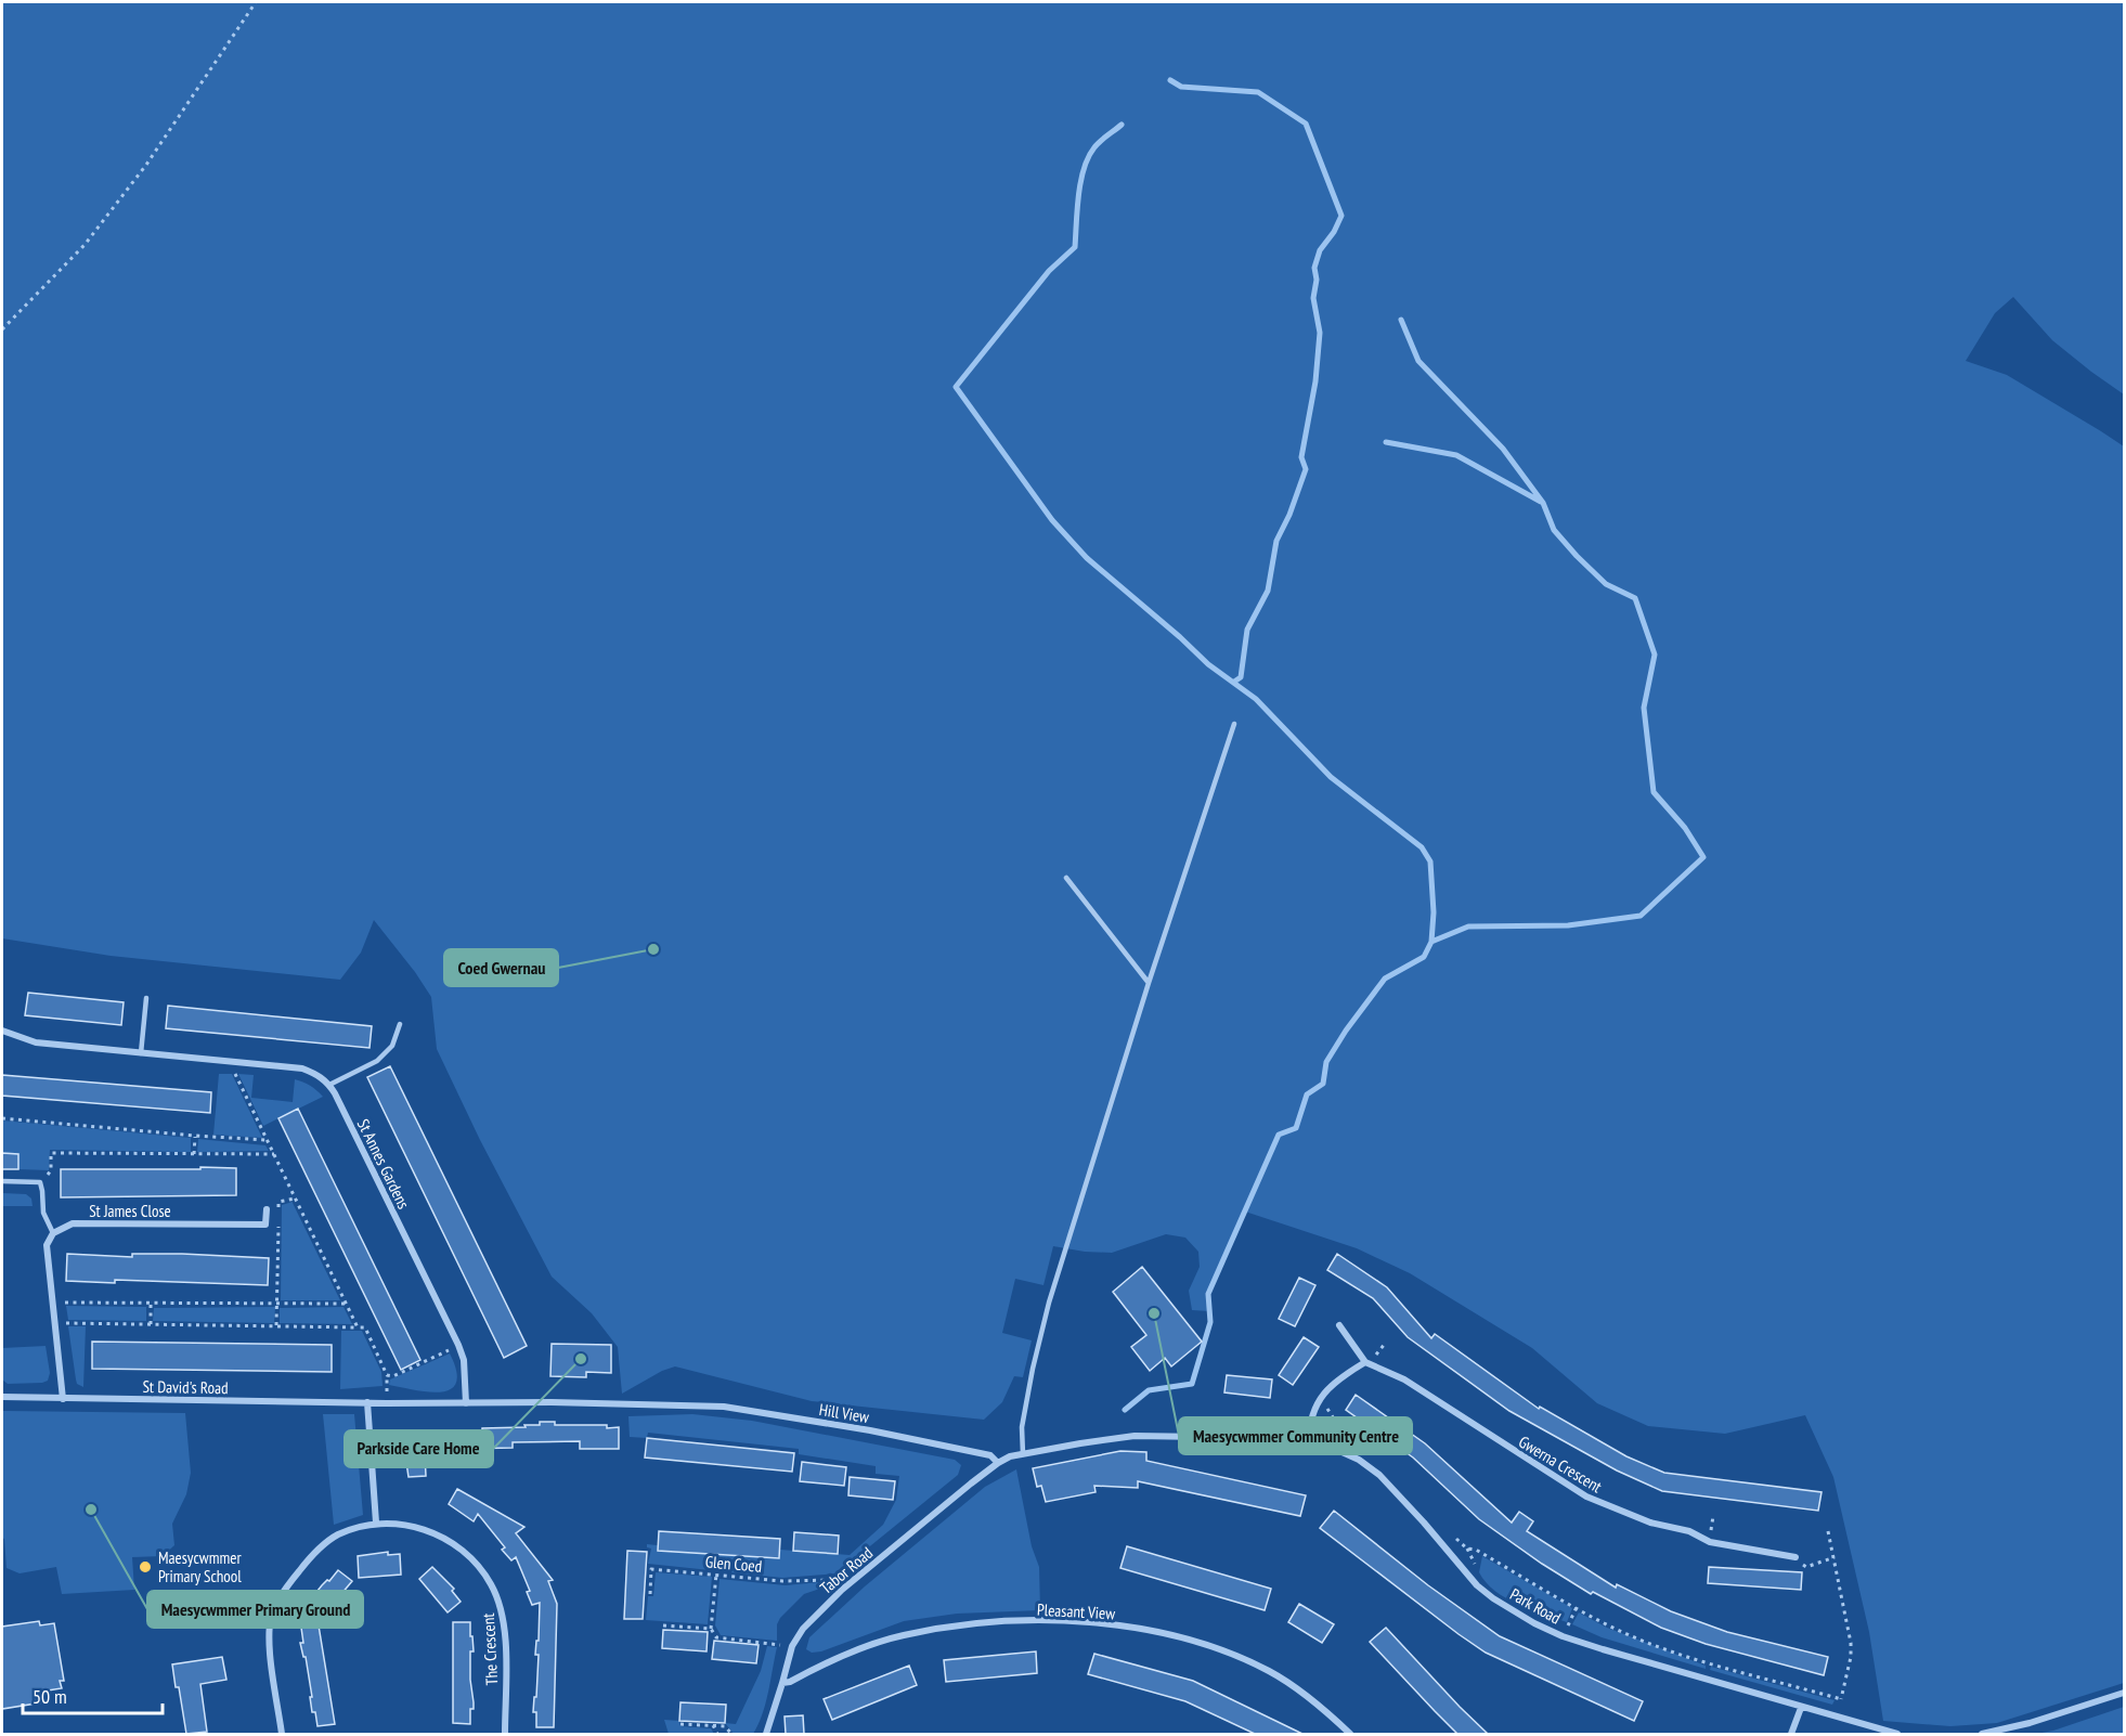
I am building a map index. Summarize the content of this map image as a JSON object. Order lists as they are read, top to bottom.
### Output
{
  "streets": {
    "street": [
      "St Annes Gardens",
      "St James Close",
      "St David's Road",
      "Hill View",
      "Gwerna Crescent",
      "Tabor Road",
      "Park Road",
      "Pleasant View",
      "The Crescent"
    ],
    "path": ["Glen Coed"]
  },
  "crossings": [
    ["St Annes Gardens", "Hill View"],
    ["St David's Road", "Hill View"],
    ["Hill View", "Tabor Road"],
    ["Tabor Road", "Pleasant View"]
  ],
  "places": [
    "Coed Gwernau",
    "Maesycwmmer Community Centre",
    "Parkside Care Home",
    "Maesycwmmer Primary Ground",
    "Maesycwmmer Primary School"
  ],
  "scale_bar": "50 m"
}
